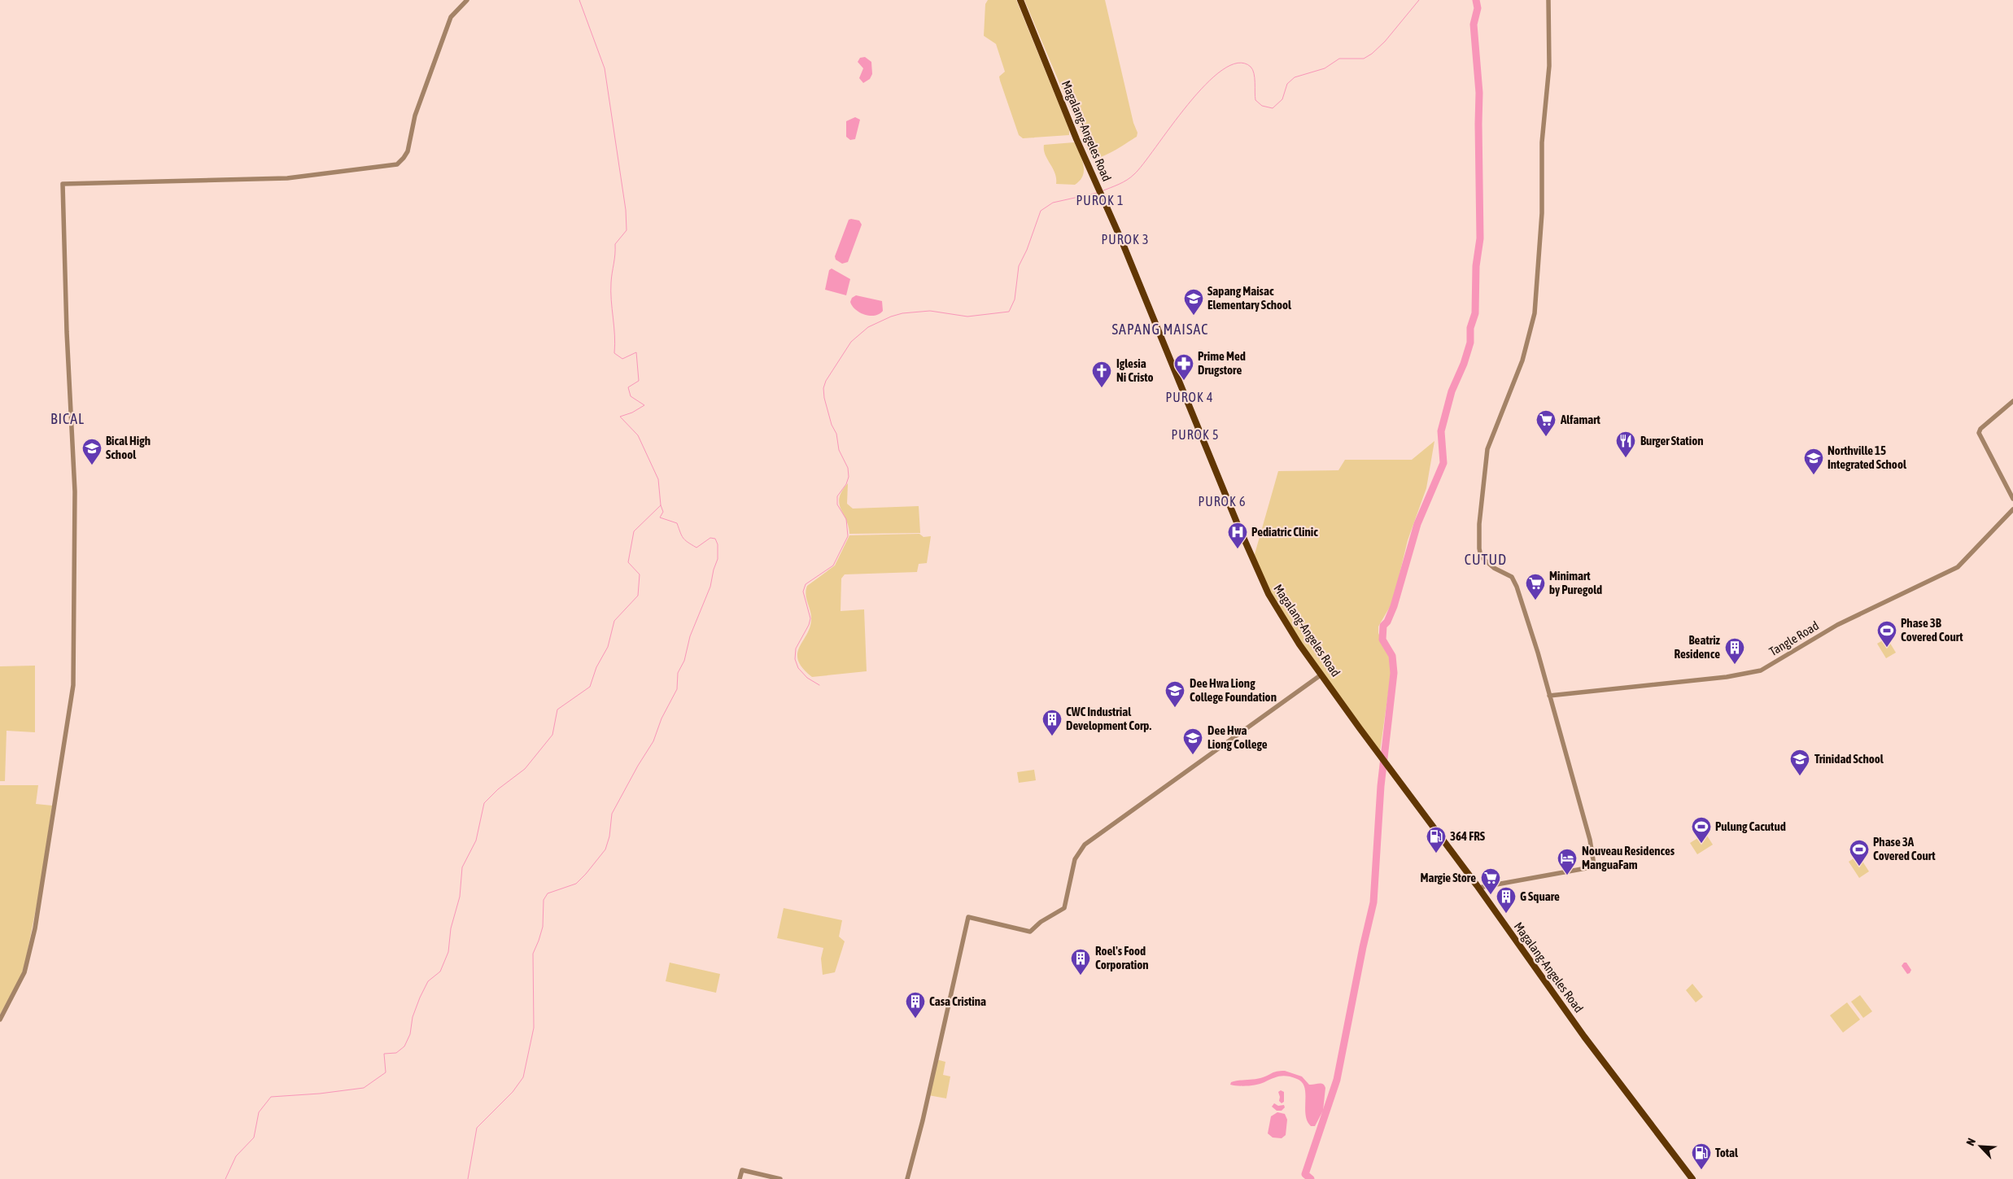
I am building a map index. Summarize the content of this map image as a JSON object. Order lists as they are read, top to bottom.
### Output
{
  "streets": {
    "main road": ["Magalang-Angeles Road"],
    "street": ["Tangle Road"]
  },
  "districts": [
    "PUROK 1",
    "PUROK 3",
    "SAPANG MAISAC",
    "PUROK 4",
    "BICAL",
    "PUROK 5",
    "PUROK 6",
    "CUTUD"
  ],
  "places": {
    "school or university": [
      "Sapang Maisac Elementary School",
      "Bical High School",
      "Northville 15 Integrated School",
      "Dee Hwa Liong College Foundation",
      "Dee Hwa Liong College",
      "Trinidad School"
    ],
    "pharmacy": ["Prime Med Drugstore"],
    "church": ["Iglesia Ni Cristo"],
    "supermarket": ["Alfamart", "Minimart by Puregold", "Margie Store"],
    "restaurant": ["Burger Station"],
    "hospital": ["Pediatric Clinic"],
    "sports": ["Phase 3B Covered Court", "Pulung Cacutud", "Phase 3A Covered Court"],
    "building": [
      "Beatriz Residence",
      "CWC Industrial Development Corp.",
      "G Square",
      "Roel's Food Corporation",
      "Casa Cristina"
    ],
    "fuel station": ["364 FRS", "Total"],
    "hotel": ["Nouveau Residences ManguaFam"]
  },
  "north": "top left"
}
